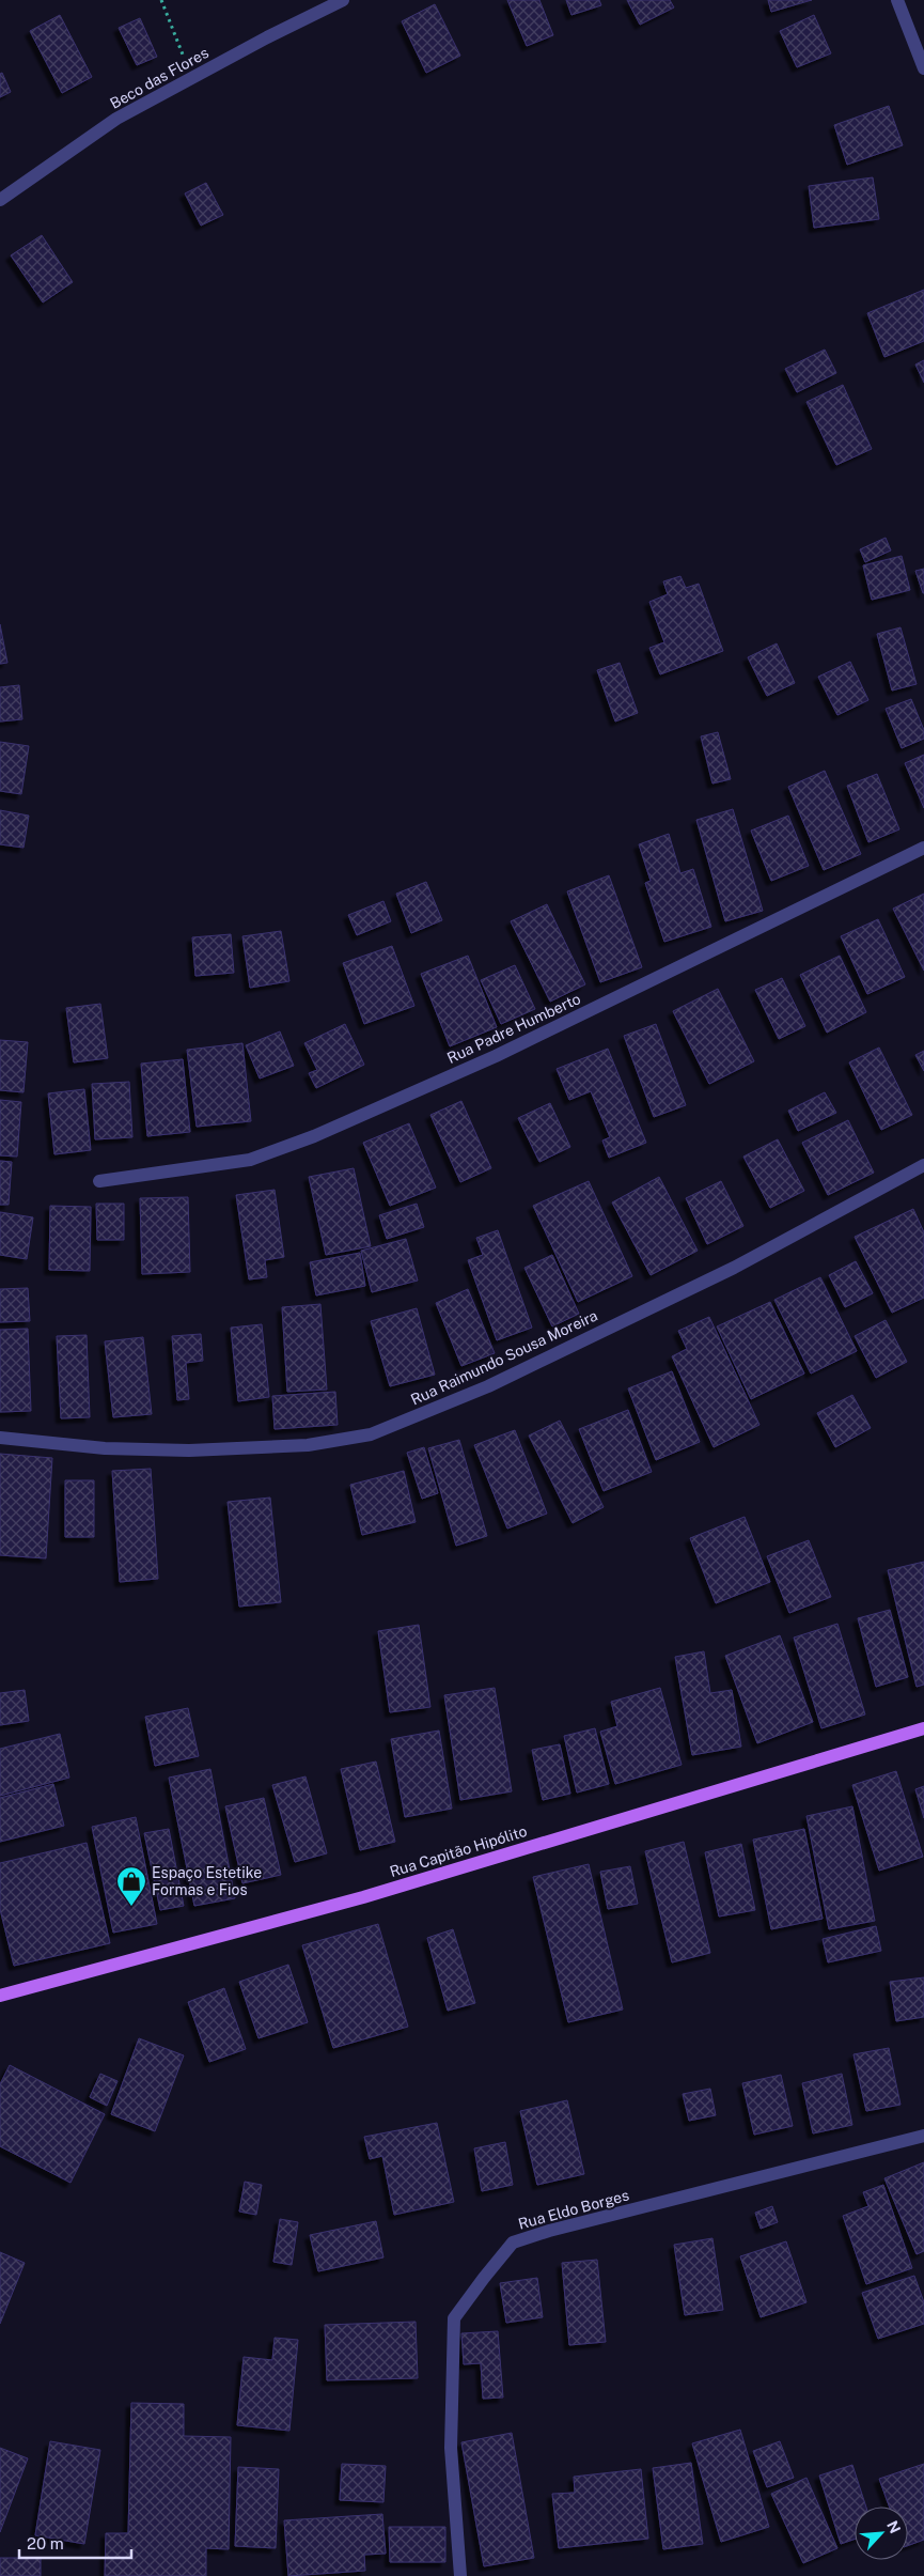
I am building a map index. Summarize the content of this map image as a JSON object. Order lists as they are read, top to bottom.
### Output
{
  "streets": {
    "main road": ["Rua Capitão Hipólito"],
    "street": [
      "Beco das Flores",
      "Rua Padre Humberto",
      "Rua Raimundo Sousa Moreira",
      "Rua Eldo Borges"
    ]
  },
  "places": {
    "shop": ["Espaço Estetike Formas e Fios"]
  },
  "scale_bar": "20 m",
  "north": "top right"
}
